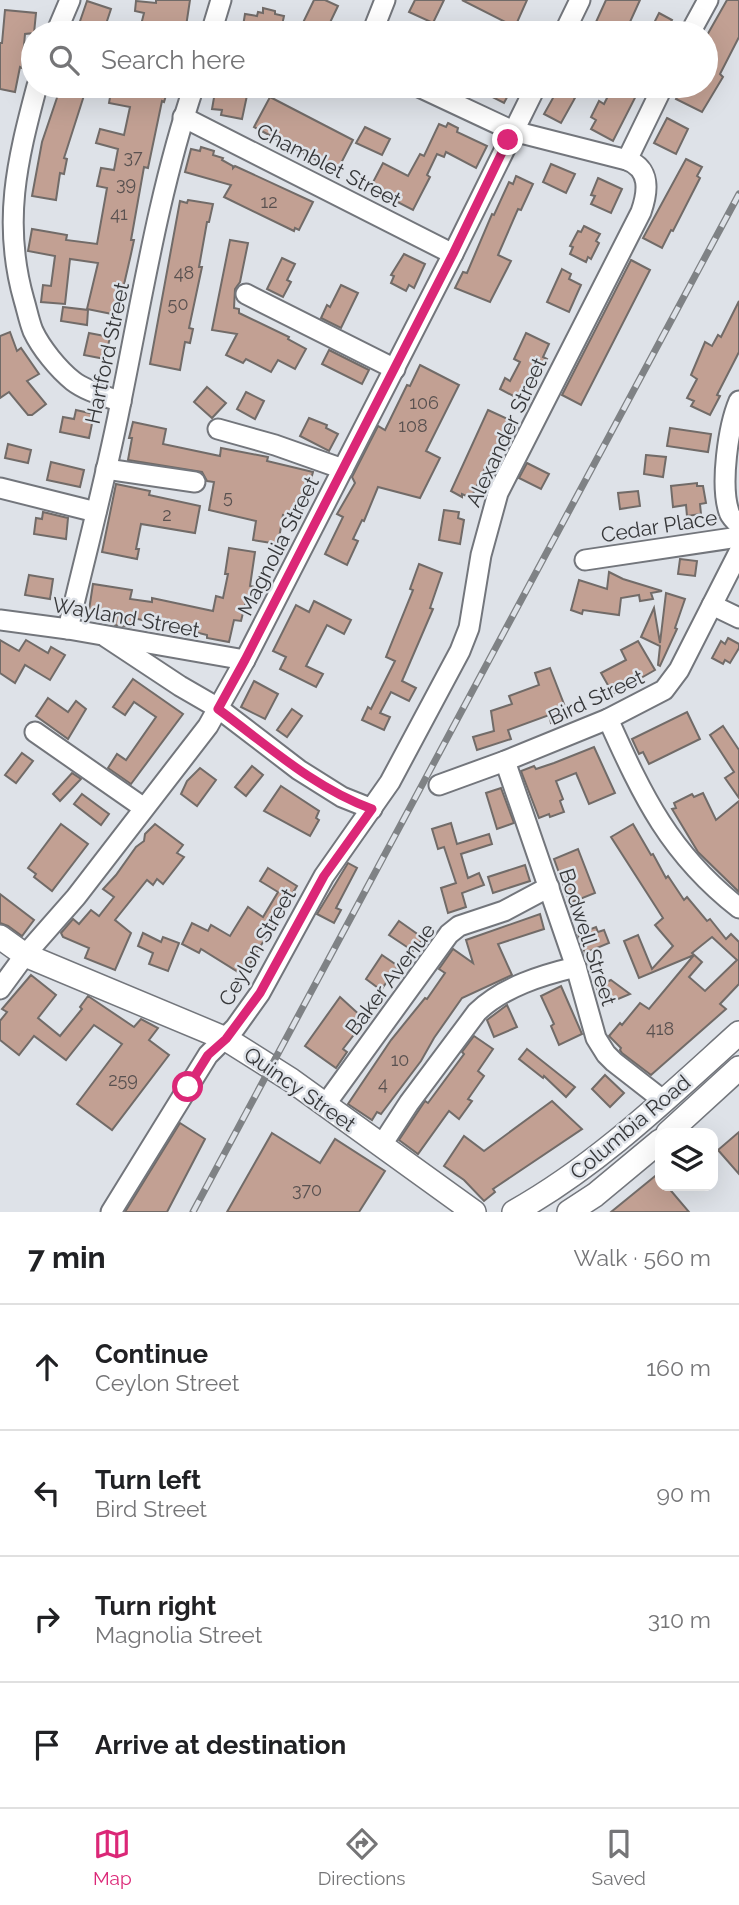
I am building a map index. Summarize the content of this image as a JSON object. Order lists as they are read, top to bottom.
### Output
{
  "streets": {
    "main road": ["Quincy Street", "Columbia Road"],
    "street": [
      "Chamblet Street",
      "Hartford Street",
      "Alexander Street",
      "Cedar Place",
      "Magnolia Street",
      "Wayland Street",
      "Bird Street",
      "Bodwell Street",
      "Ceylon Street",
      "Baker Avenue"
    ]
  },
  "crossings": [
    ["Chamblet Street", "Hartford Street"],
    ["Chamblet Street", "Magnolia Street"],
    ["Hartford Street", "Wayland Street"],
    ["Alexander Street", "Ceylon Street"],
    ["Magnolia Street", "Wayland Street"],
    ["Magnolia Street", "Quincy Street"],
    ["Bird Street", "Bodwell Street"],
    ["Bodwell Street", "Baker Avenue"],
    ["Bodwell Street", "Columbia Road"],
    ["Ceylon Street", "Quincy Street"],
    ["Baker Avenue", "Quincy Street"]
  ],
  "house_numbers": [
    "37",
    "39",
    "12",
    "41",
    "48",
    "50",
    "106",
    "108",
    "5",
    "2",
    "418",
    "10",
    "259",
    "4",
    "370"
  ],
  "page": {
    "search": "Search here",
    "heading": ["7 min", "Walk · 560 m"],
    "list": [
      ["Continue", "Ceylon Street", "160 m"],
      ["Turn left", "Bird Street", "90 m"],
      ["Turn right", "Magnolia Street", "310 m"],
      "Arrive at destination"
    ],
    "nav": ["Map", "Directions", "Saved"]
  }
}
